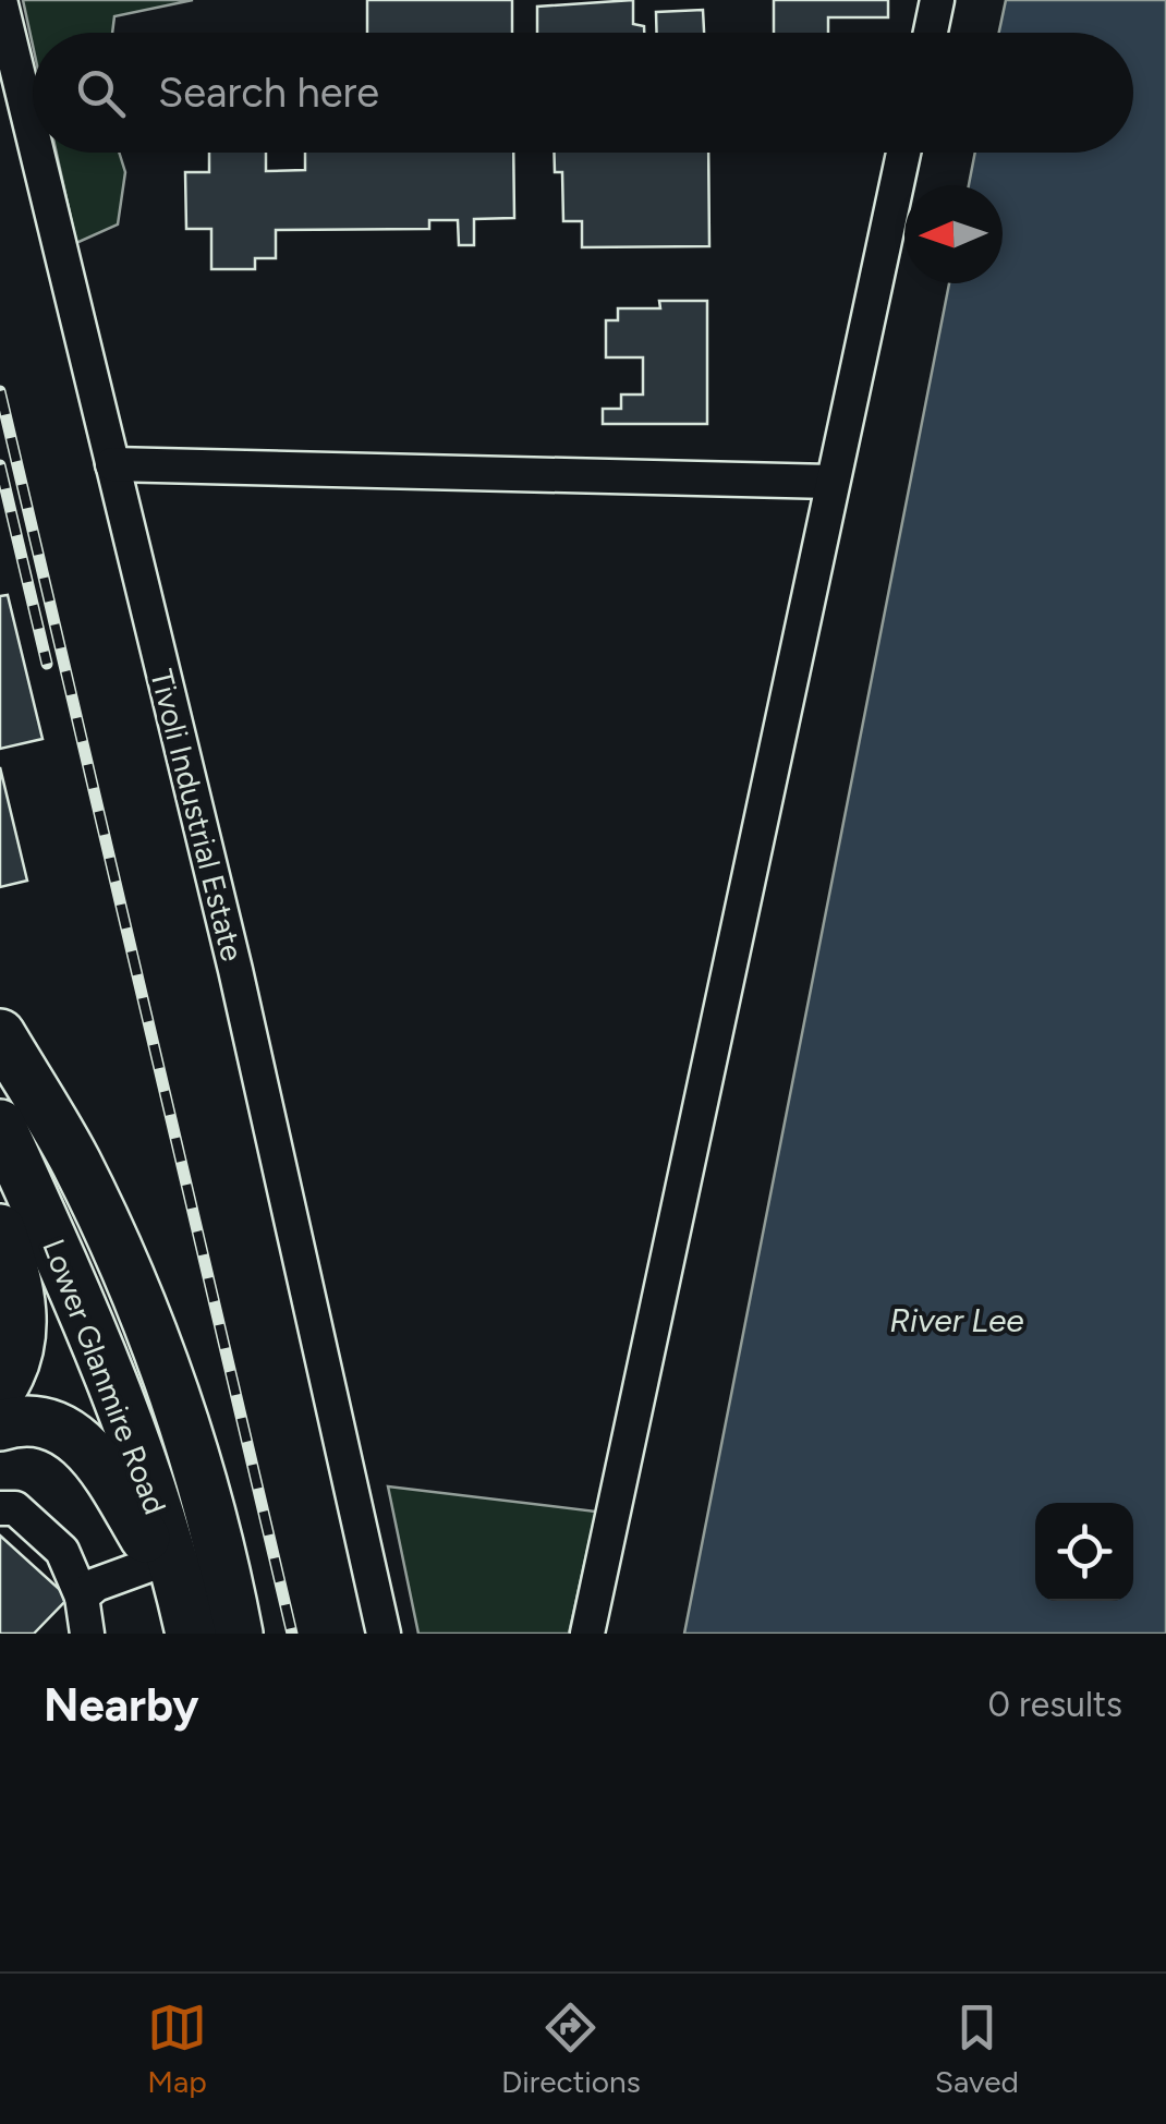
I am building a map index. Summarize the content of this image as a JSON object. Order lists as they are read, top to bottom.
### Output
{
  "streets": {
    "highway": ["Lower Glanmire Road"],
    "lane": ["Tivoli Industrial Estate"]
  },
  "water": ["River Lee"],
  "north": "left",
  "page": {
    "search": "Search here",
    "heading": ["Nearby", "0 results"],
    "nav": ["Map", "Directions", "Saved"]
  }
}
